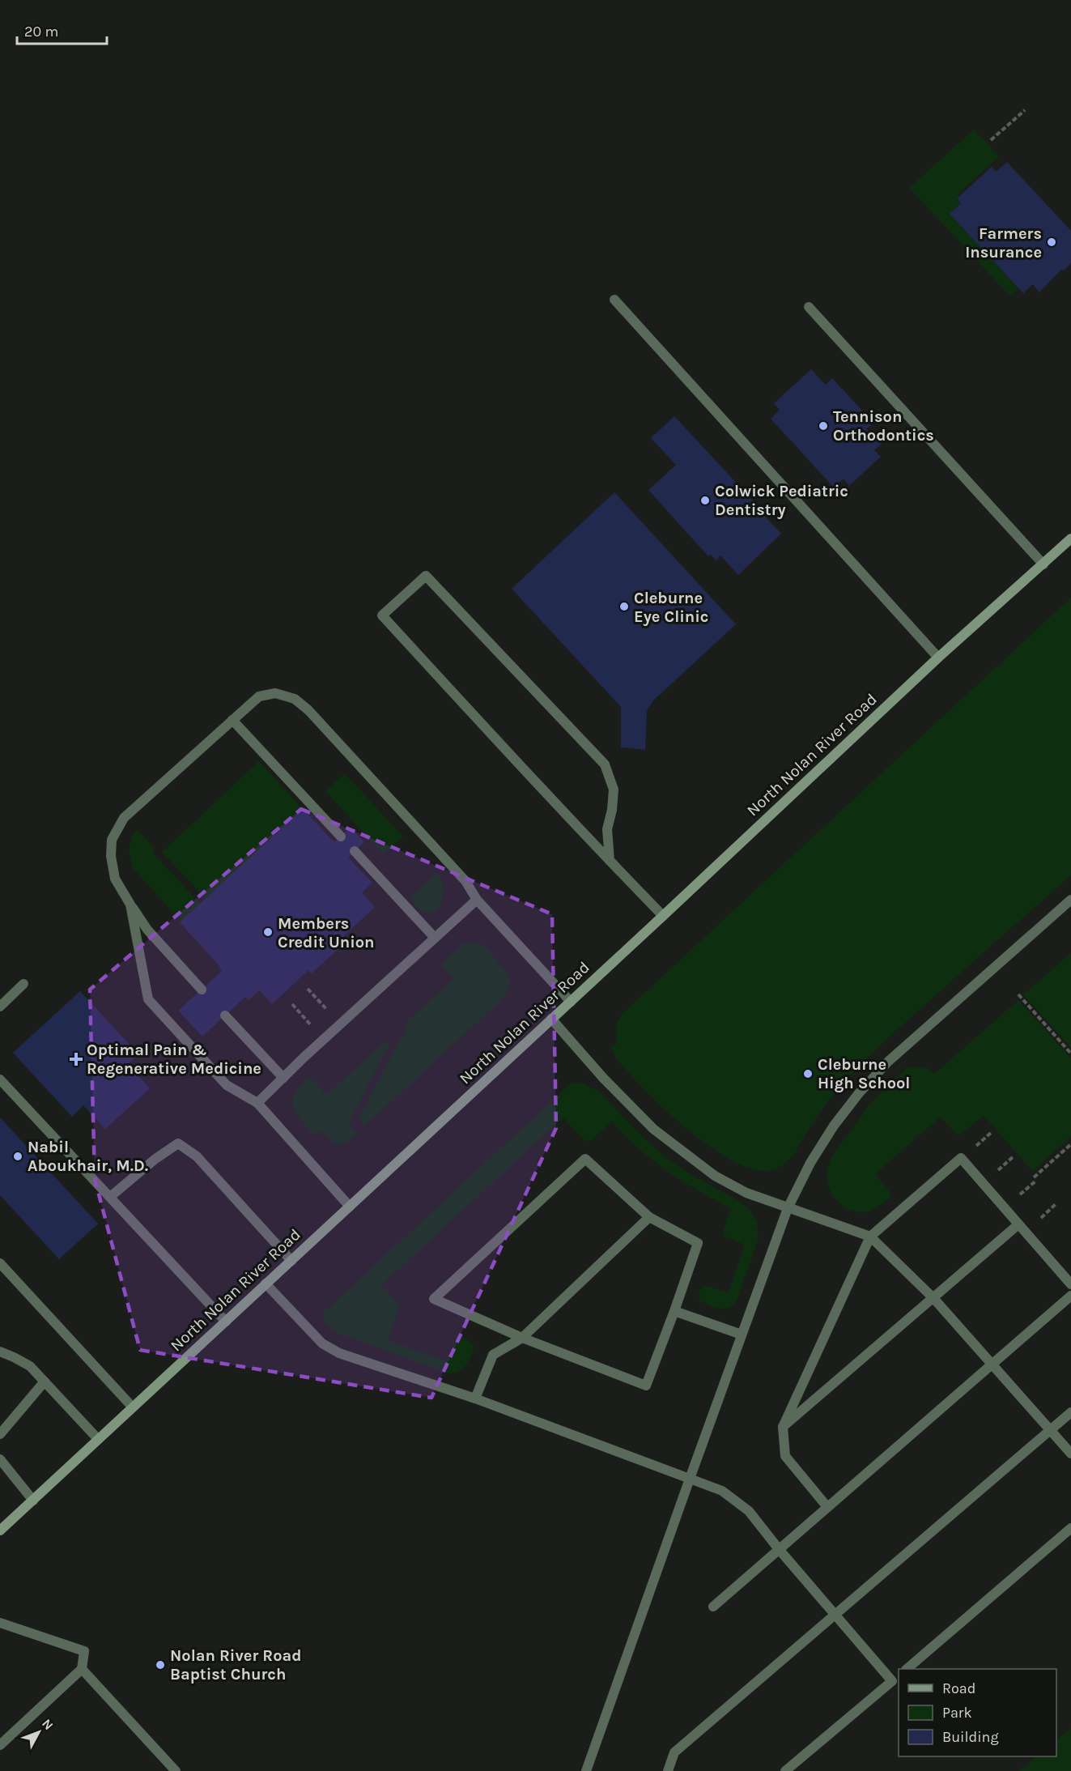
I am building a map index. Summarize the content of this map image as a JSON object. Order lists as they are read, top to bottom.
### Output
{
  "streets": {
    "main road": ["North Nolan River Road"]
  },
  "places": {
    "other": [
      "Farmers Insurance",
      "Tennison Orthodontics",
      "Colwick Pediatric Dentistry",
      "Cleburne Eye Clinic",
      "Members Credit Union",
      "Cleburne High School",
      "Nabil Aboukhair, M.D.",
      "Nolan River Road Baptist Church"
    ],
    "health": ["Optimal Pain & Regenerative Medicine"]
  },
  "legend": ["Road", "Park", "Building"],
  "scale_bar": "20 m",
  "north": "top right"
}
